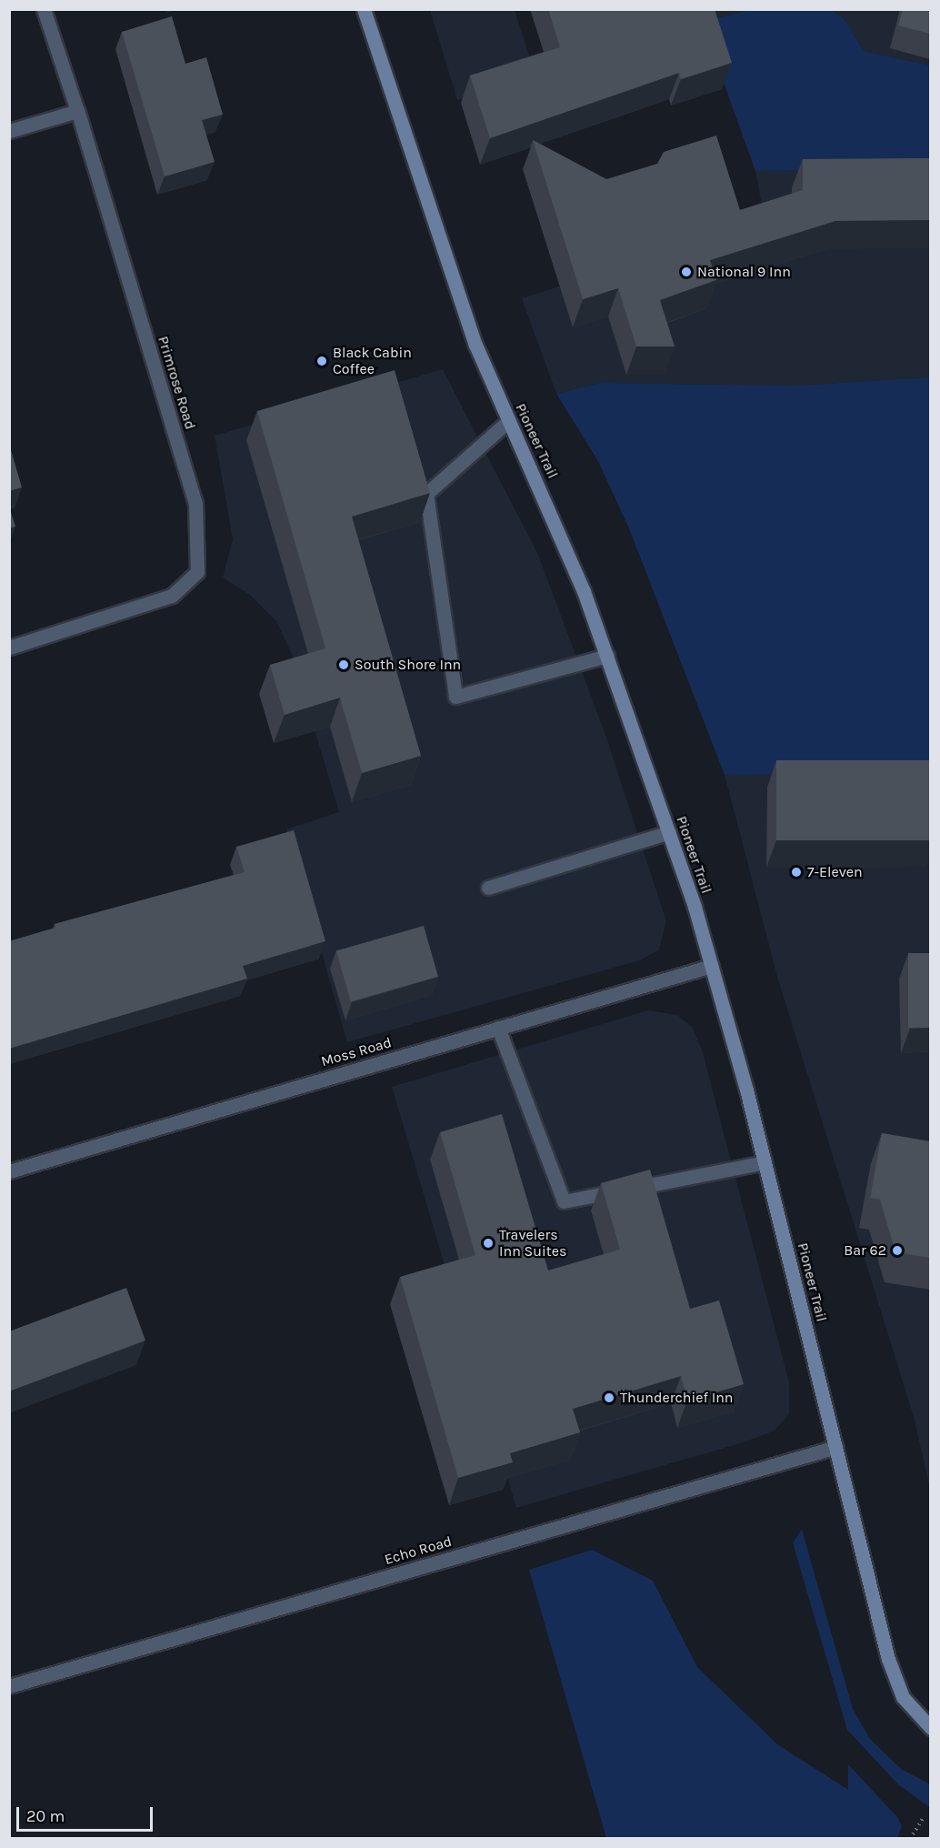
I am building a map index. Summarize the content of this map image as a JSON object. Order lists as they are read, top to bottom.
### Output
{
  "streets": {
    "main road": ["Pioneer Trail"],
    "street": ["Primrose Road", "Moss Road", "Echo Road"]
  },
  "crossings": [
    ["Pioneer Trail", "Moss Road"],
    ["Pioneer Trail", "Echo Road"]
  ],
  "places": [
    "National 9 Inn",
    "Black Cabin Coffee",
    "South Shore Inn",
    "7-Eleven",
    "Travelers Inn Suites",
    "Bar 62",
    "Thunderchief Inn"
  ],
  "scale_bar": "20 m"
}
